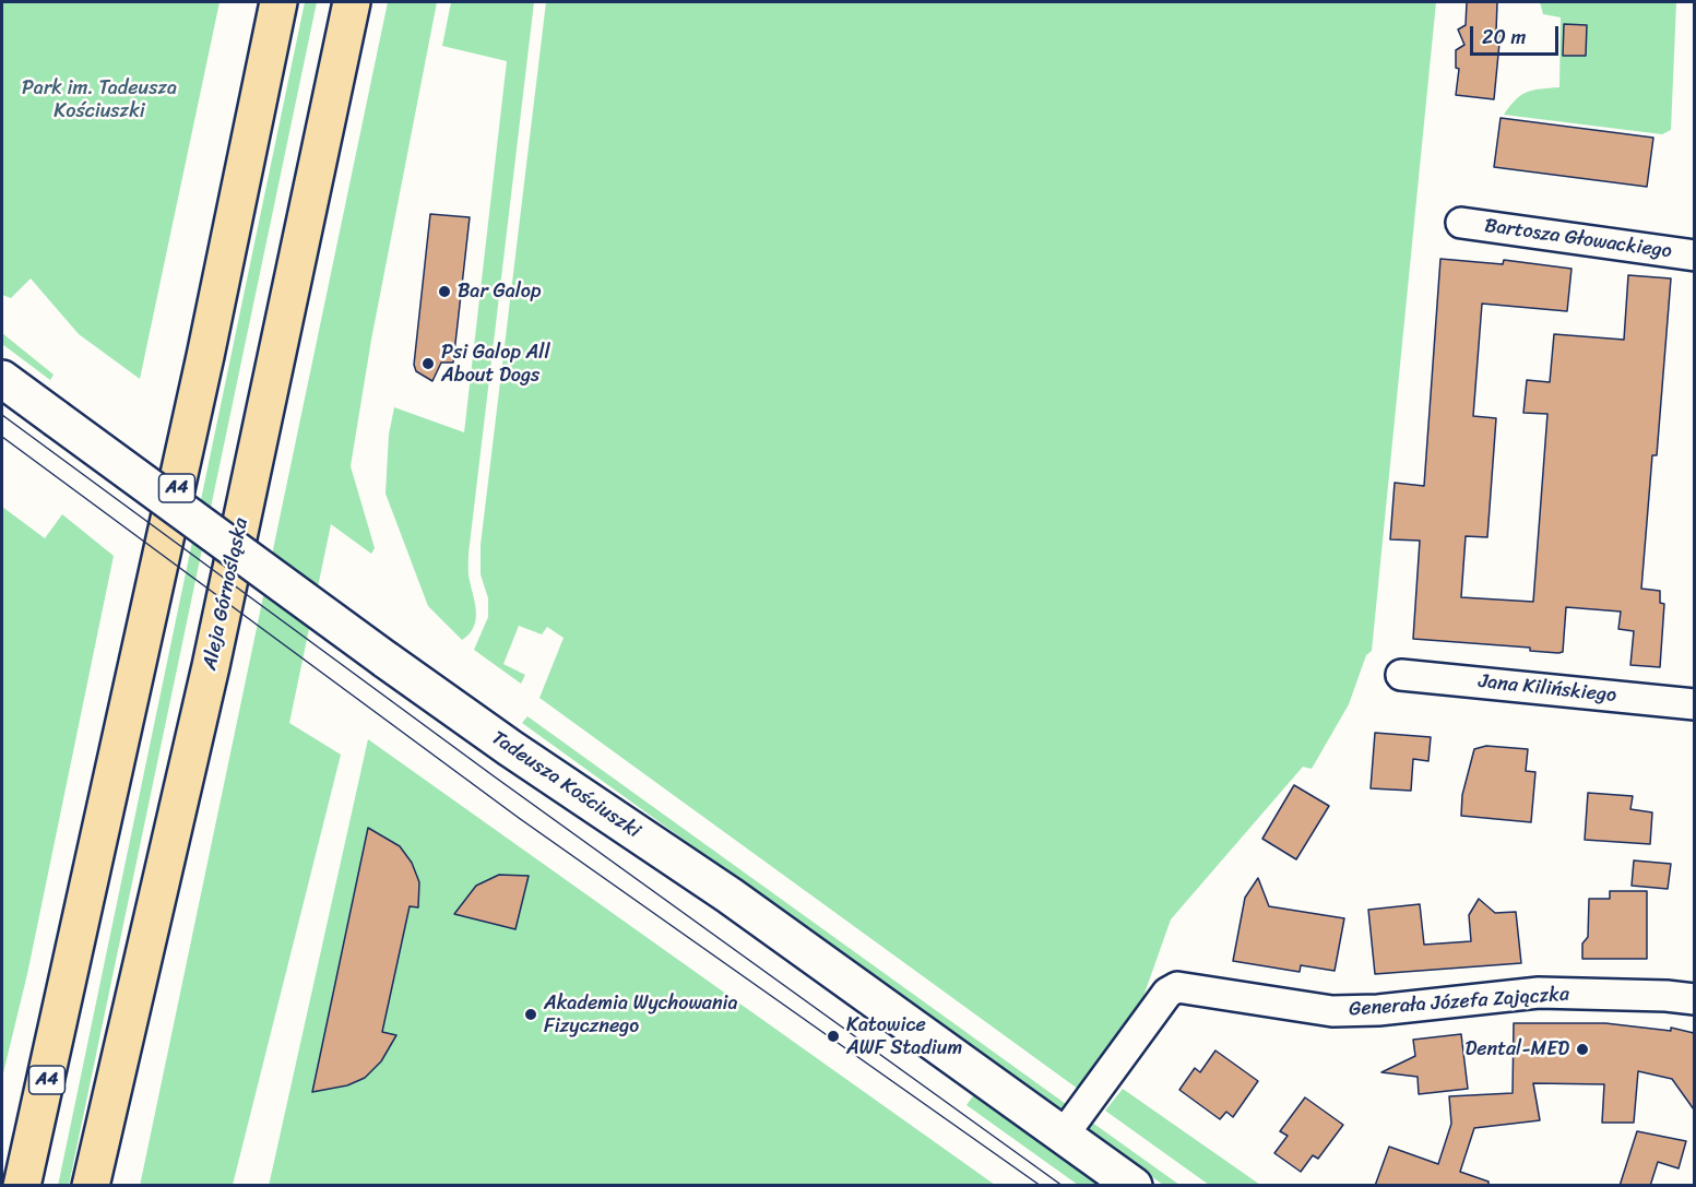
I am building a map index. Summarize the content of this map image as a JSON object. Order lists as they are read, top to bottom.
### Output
{
  "streets": {
    "highway": ["A4", "Aleja Górnośląska"],
    "street": [
      "Bartosza Głowackiego",
      "Jana Kilińskiego",
      "Tadeusza Kościuszki",
      "Generała Józefa Zajączka"
    ]
  },
  "crossings": [
    ["Tadeusza Kościuszki", "Generała Józefa Zajączka"]
  ],
  "parks": ["Park im. Tadeusza Kościuszki"],
  "places": [
    "Bar Galop",
    "Psi Galop All About Dogs",
    "Akademia Wychowania Fizycznego",
    "Katowice AWF Stadium",
    "Dental-MED"
  ],
  "scale_bar": "20 m"
}
